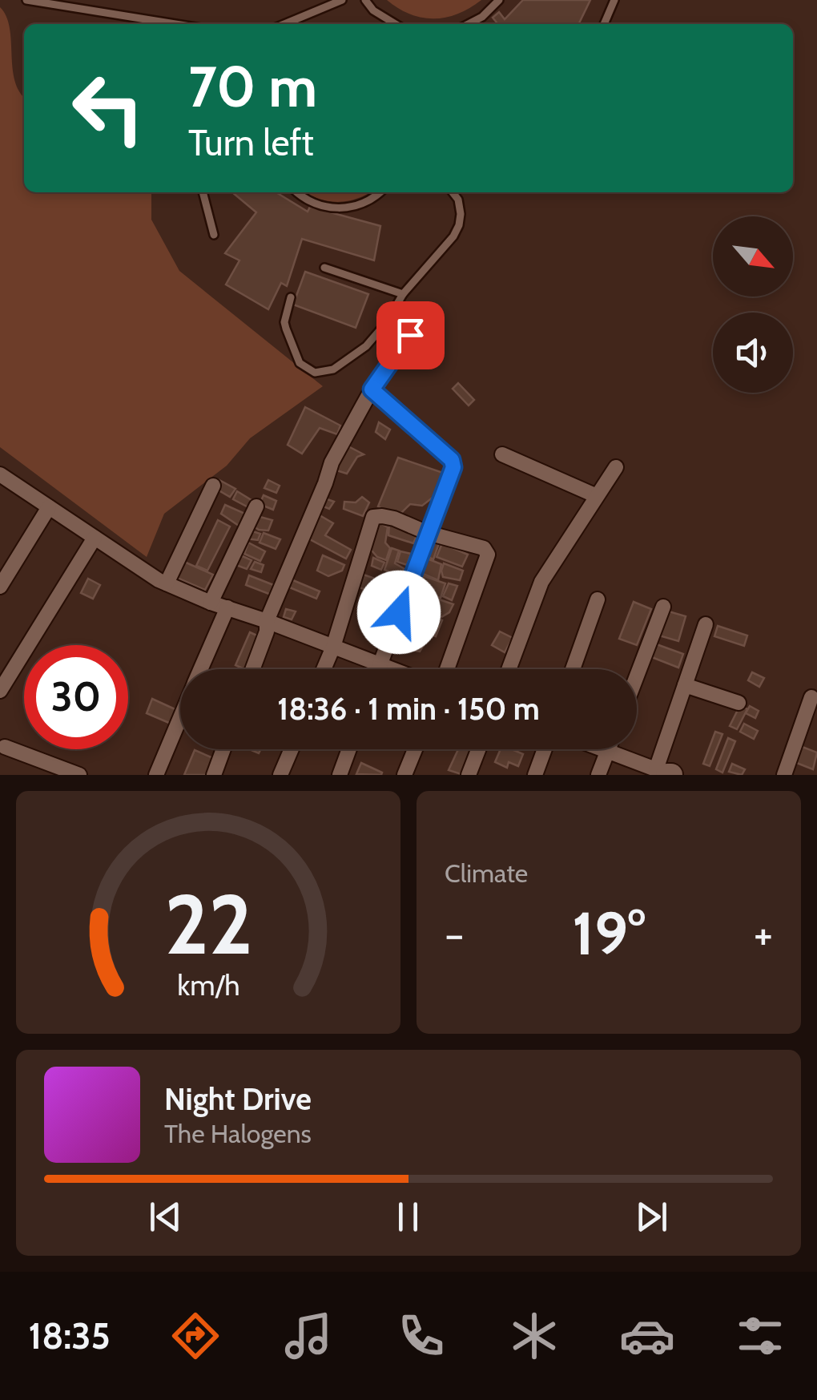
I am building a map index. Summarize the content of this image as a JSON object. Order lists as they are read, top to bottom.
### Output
{
  "north": "bottom right",
  "page": {
    "turn": ["70 m", "Turn left"],
    "limit": "30",
    "trip": "18:36 · 1 min · 150 m",
    "tile": "Climate",
    "heat": ["−", "19°", "+"],
    "song": ["Night Drive", "The Halogens"],
    "tabs": "18:35",
    "gauge": ["22", "km/h"]
  }
}
